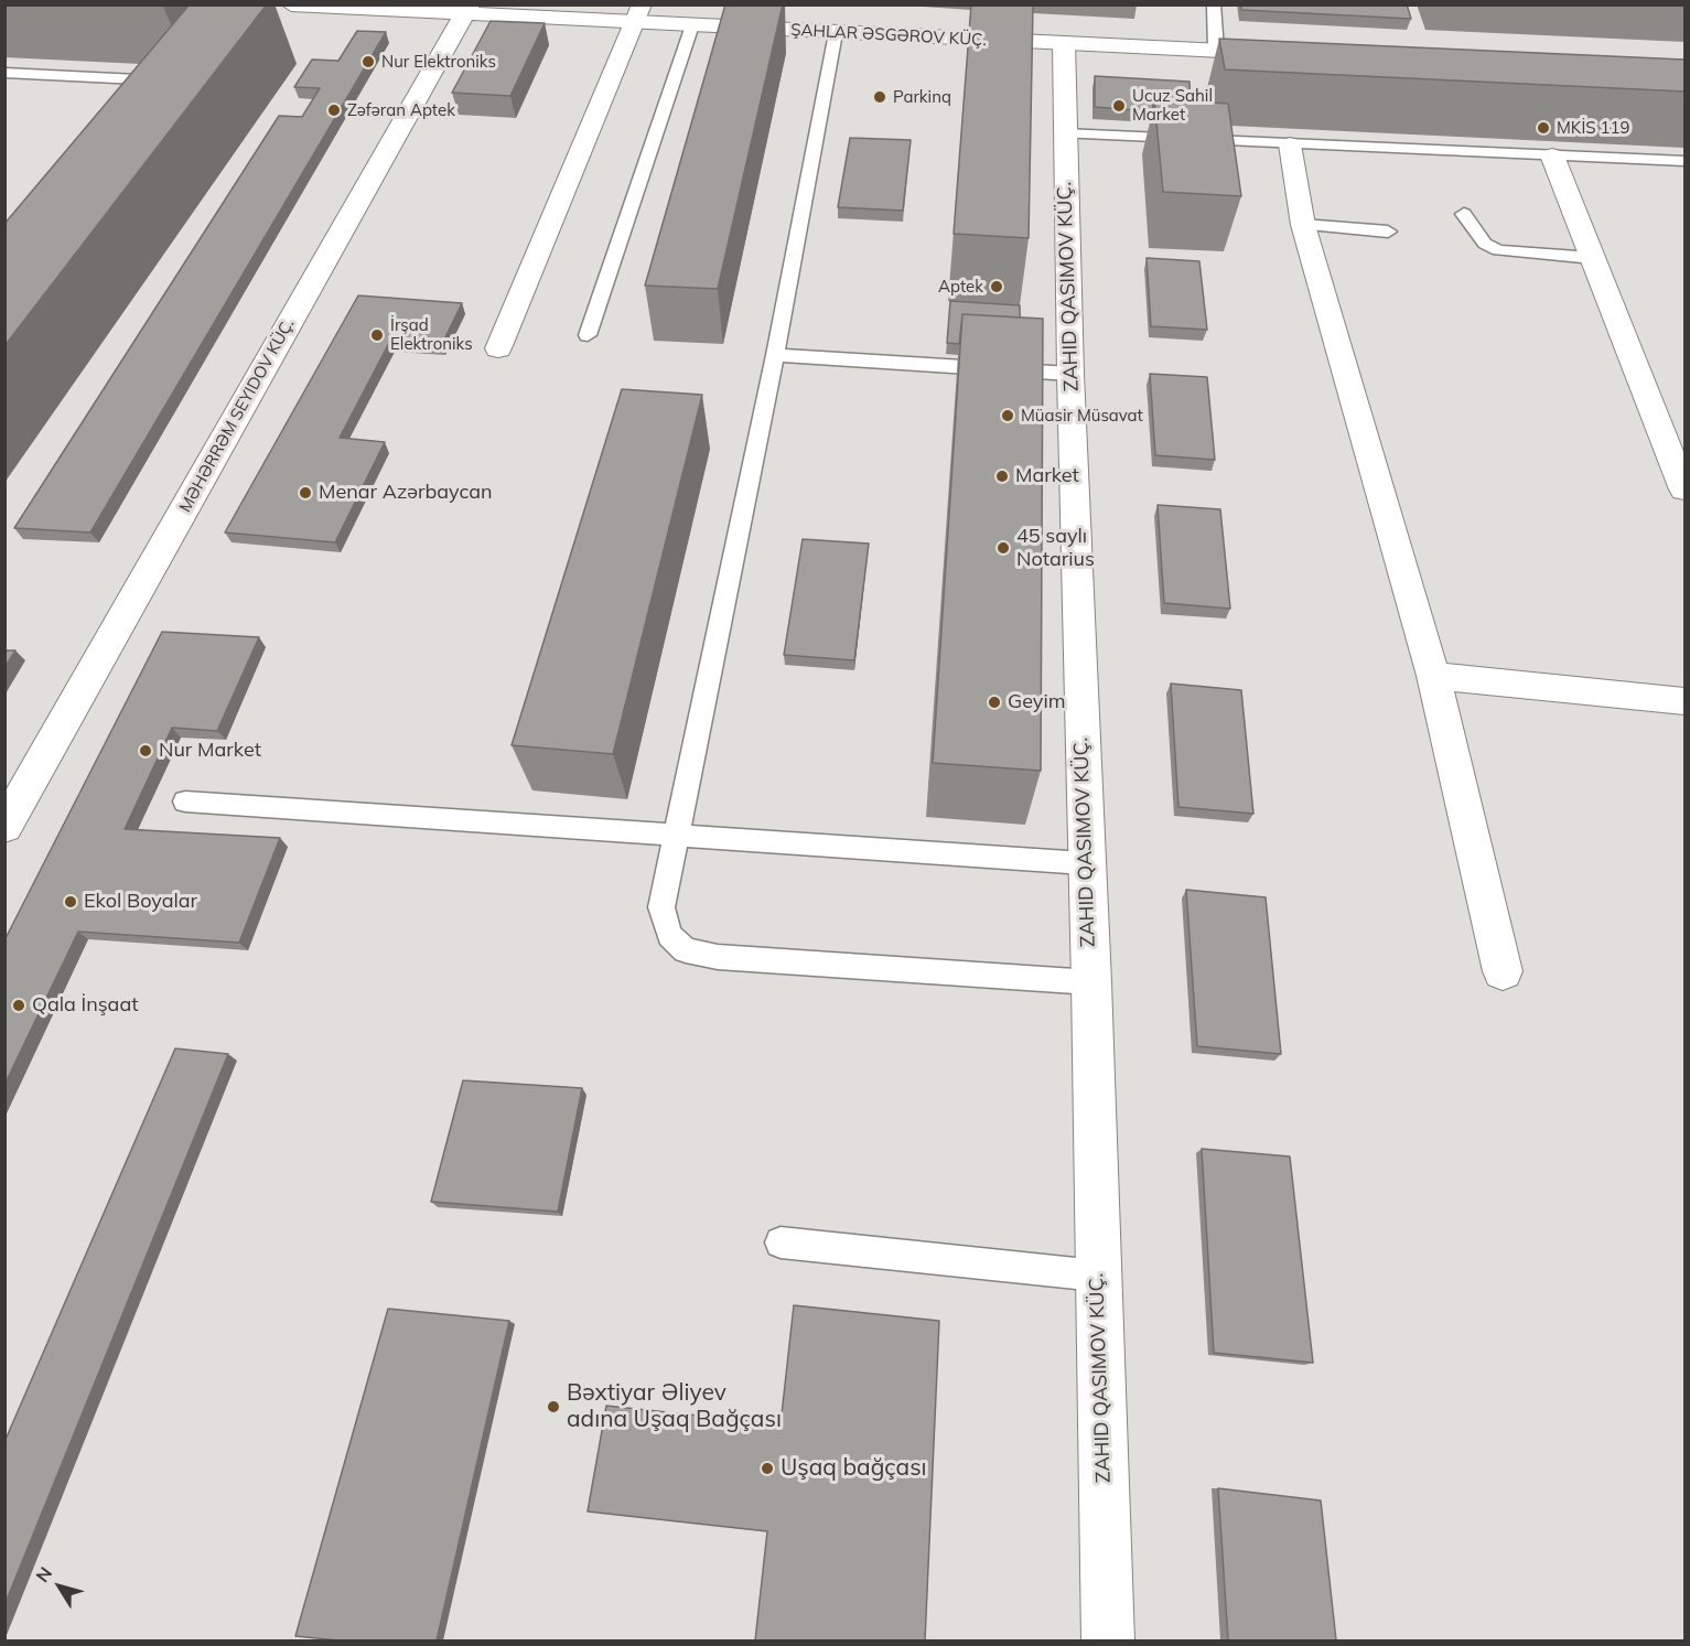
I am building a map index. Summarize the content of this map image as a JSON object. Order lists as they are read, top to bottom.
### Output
{
  "streets": {
    "street": ["ŞAHLAR ƏSGƏROV KÜÇ.", "MƏHƏRRƏM SEYIDOV KÜÇ."]
  },
  "crossings": [
    ["ŞAHLAR ƏSGƏROV KÜÇ.", "MƏHƏRRƏM SEYIDOV KÜÇ."]
  ],
  "places": [
    "Nur Elektroniks",
    "Parkinq",
    "Ucuz Sahil Market",
    "Zəfəran Aptek",
    "MKİS 119",
    "Aptek",
    "İrşad Elektroniks",
    "Müasir Müsavat",
    "Market",
    "Menar Azərbaycan",
    "45 saylı Notarius",
    "Geyim",
    "Nur Market",
    "Ekol Boyalar",
    "Qala İnşaat",
    "Bəxtiyar Əliyev adına Uşaq Bağçası",
    "Uşaq bağçası"
  ],
  "north": "top left"
}
